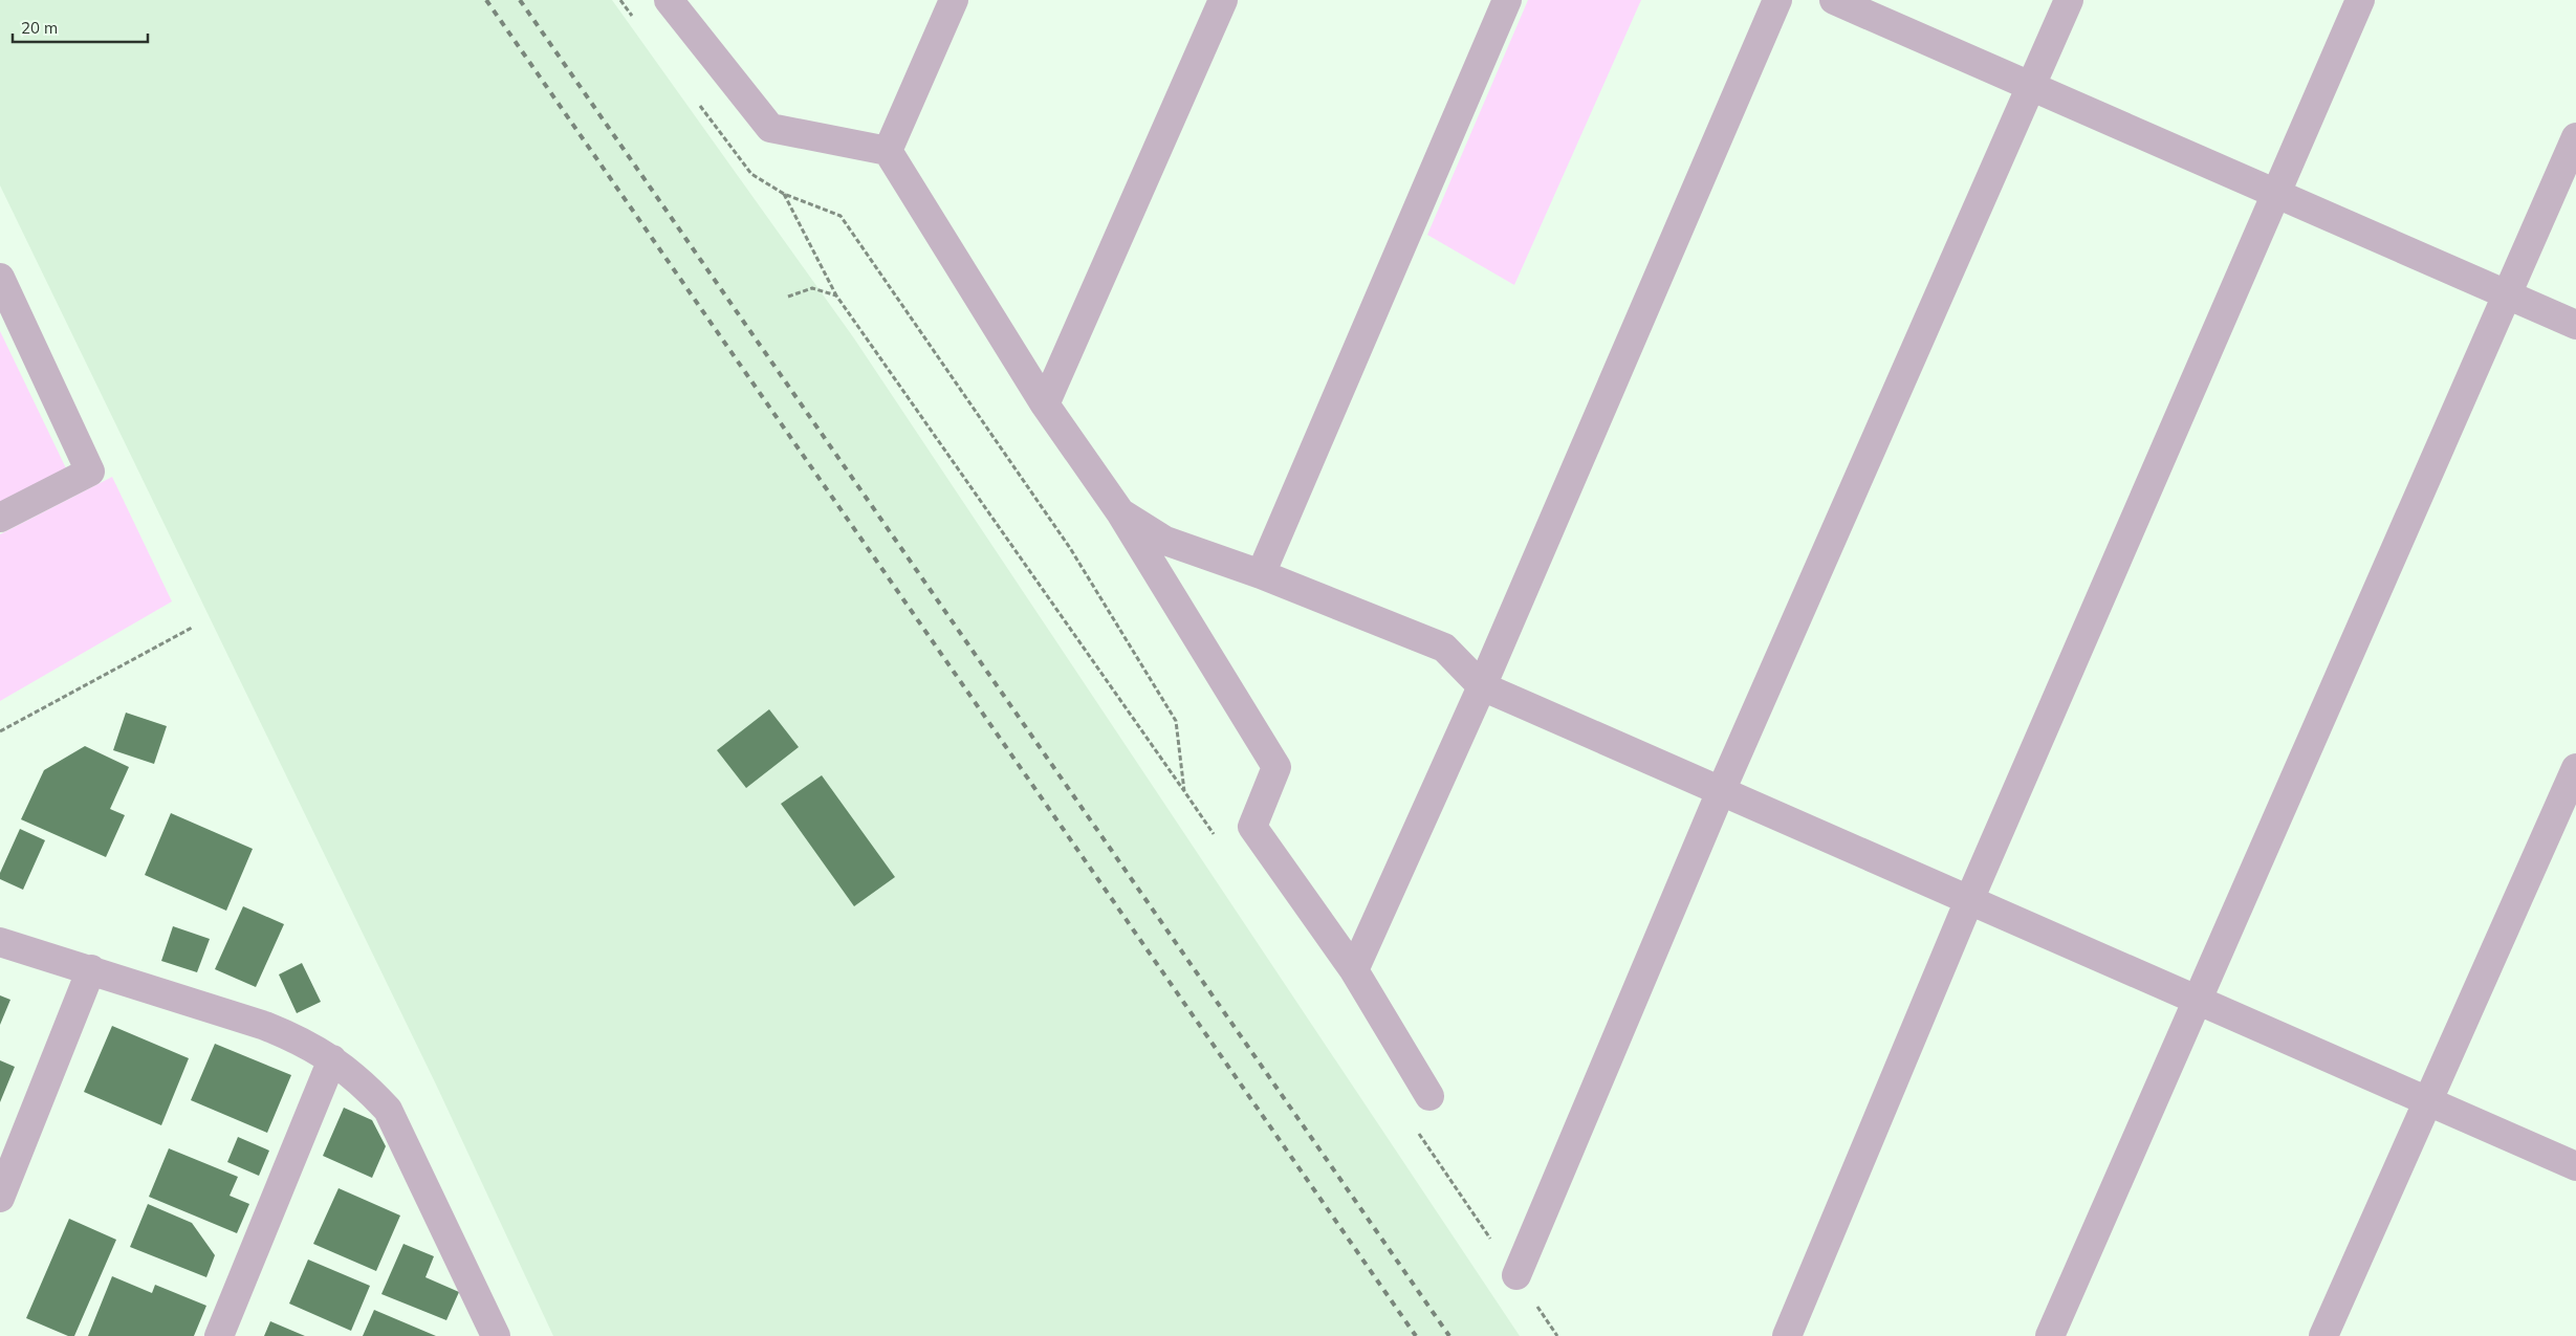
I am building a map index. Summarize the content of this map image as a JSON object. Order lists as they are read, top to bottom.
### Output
{
  "scale_bar": "20 m"
}
